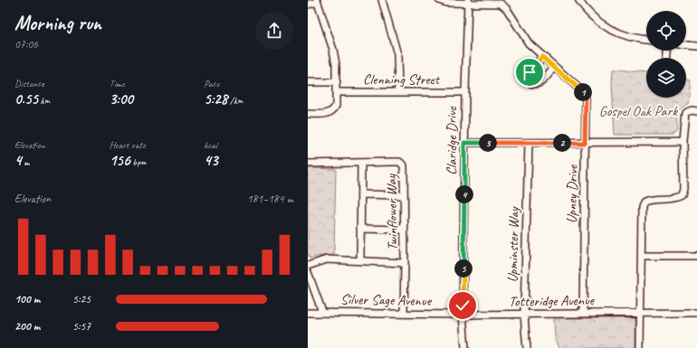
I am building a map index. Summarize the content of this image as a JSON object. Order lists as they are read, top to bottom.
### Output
{
  "streets": {
    "street": [
      "Clenning Street",
      "Claridge Drive",
      "Upney Drive",
      "Twinflower Way",
      "Upminster Way",
      "Silver Sage Avenue",
      "Totteridge Avenue"
    ]
  },
  "crossings": [
    ["Clenning Street", "Claridge Drive"],
    ["Claridge Drive", "Upney Drive"],
    ["Claridge Drive", "Silver Sage Avenue"],
    ["Claridge Drive", "Totteridge Avenue"],
    ["Upney Drive", "Totteridge Avenue"],
    ["Twinflower Way", "Silver Sage Avenue"],
    ["Upminster Way", "Totteridge Avenue"],
    ["Silver Sage Avenue", "Totteridge Avenue"]
  ],
  "parks": ["Gospel Oak Park"],
  "page": {
    "heading": ["Morning run", "07:06"],
    "stats": [
      ["Distance", "0.55 km"],
      ["Time", "3:00"],
      ["Pace", "5:28 /km"],
      ["Elevation", "4 m"],
      ["Heart rate", "156 bpm"],
      ["kcal", "43"]
    ],
    "pins": [
      "1",
      "2",
      "3",
      "4",
      "5"
    ],
    "chart": ["Elevation", "181–184 m"],
    "list": [
      {
        "name": "100 m",
        "note": "5:25"
      },
      {
        "name": "200 m",
        "note": "5:57"
      }
    ]
  }
}
